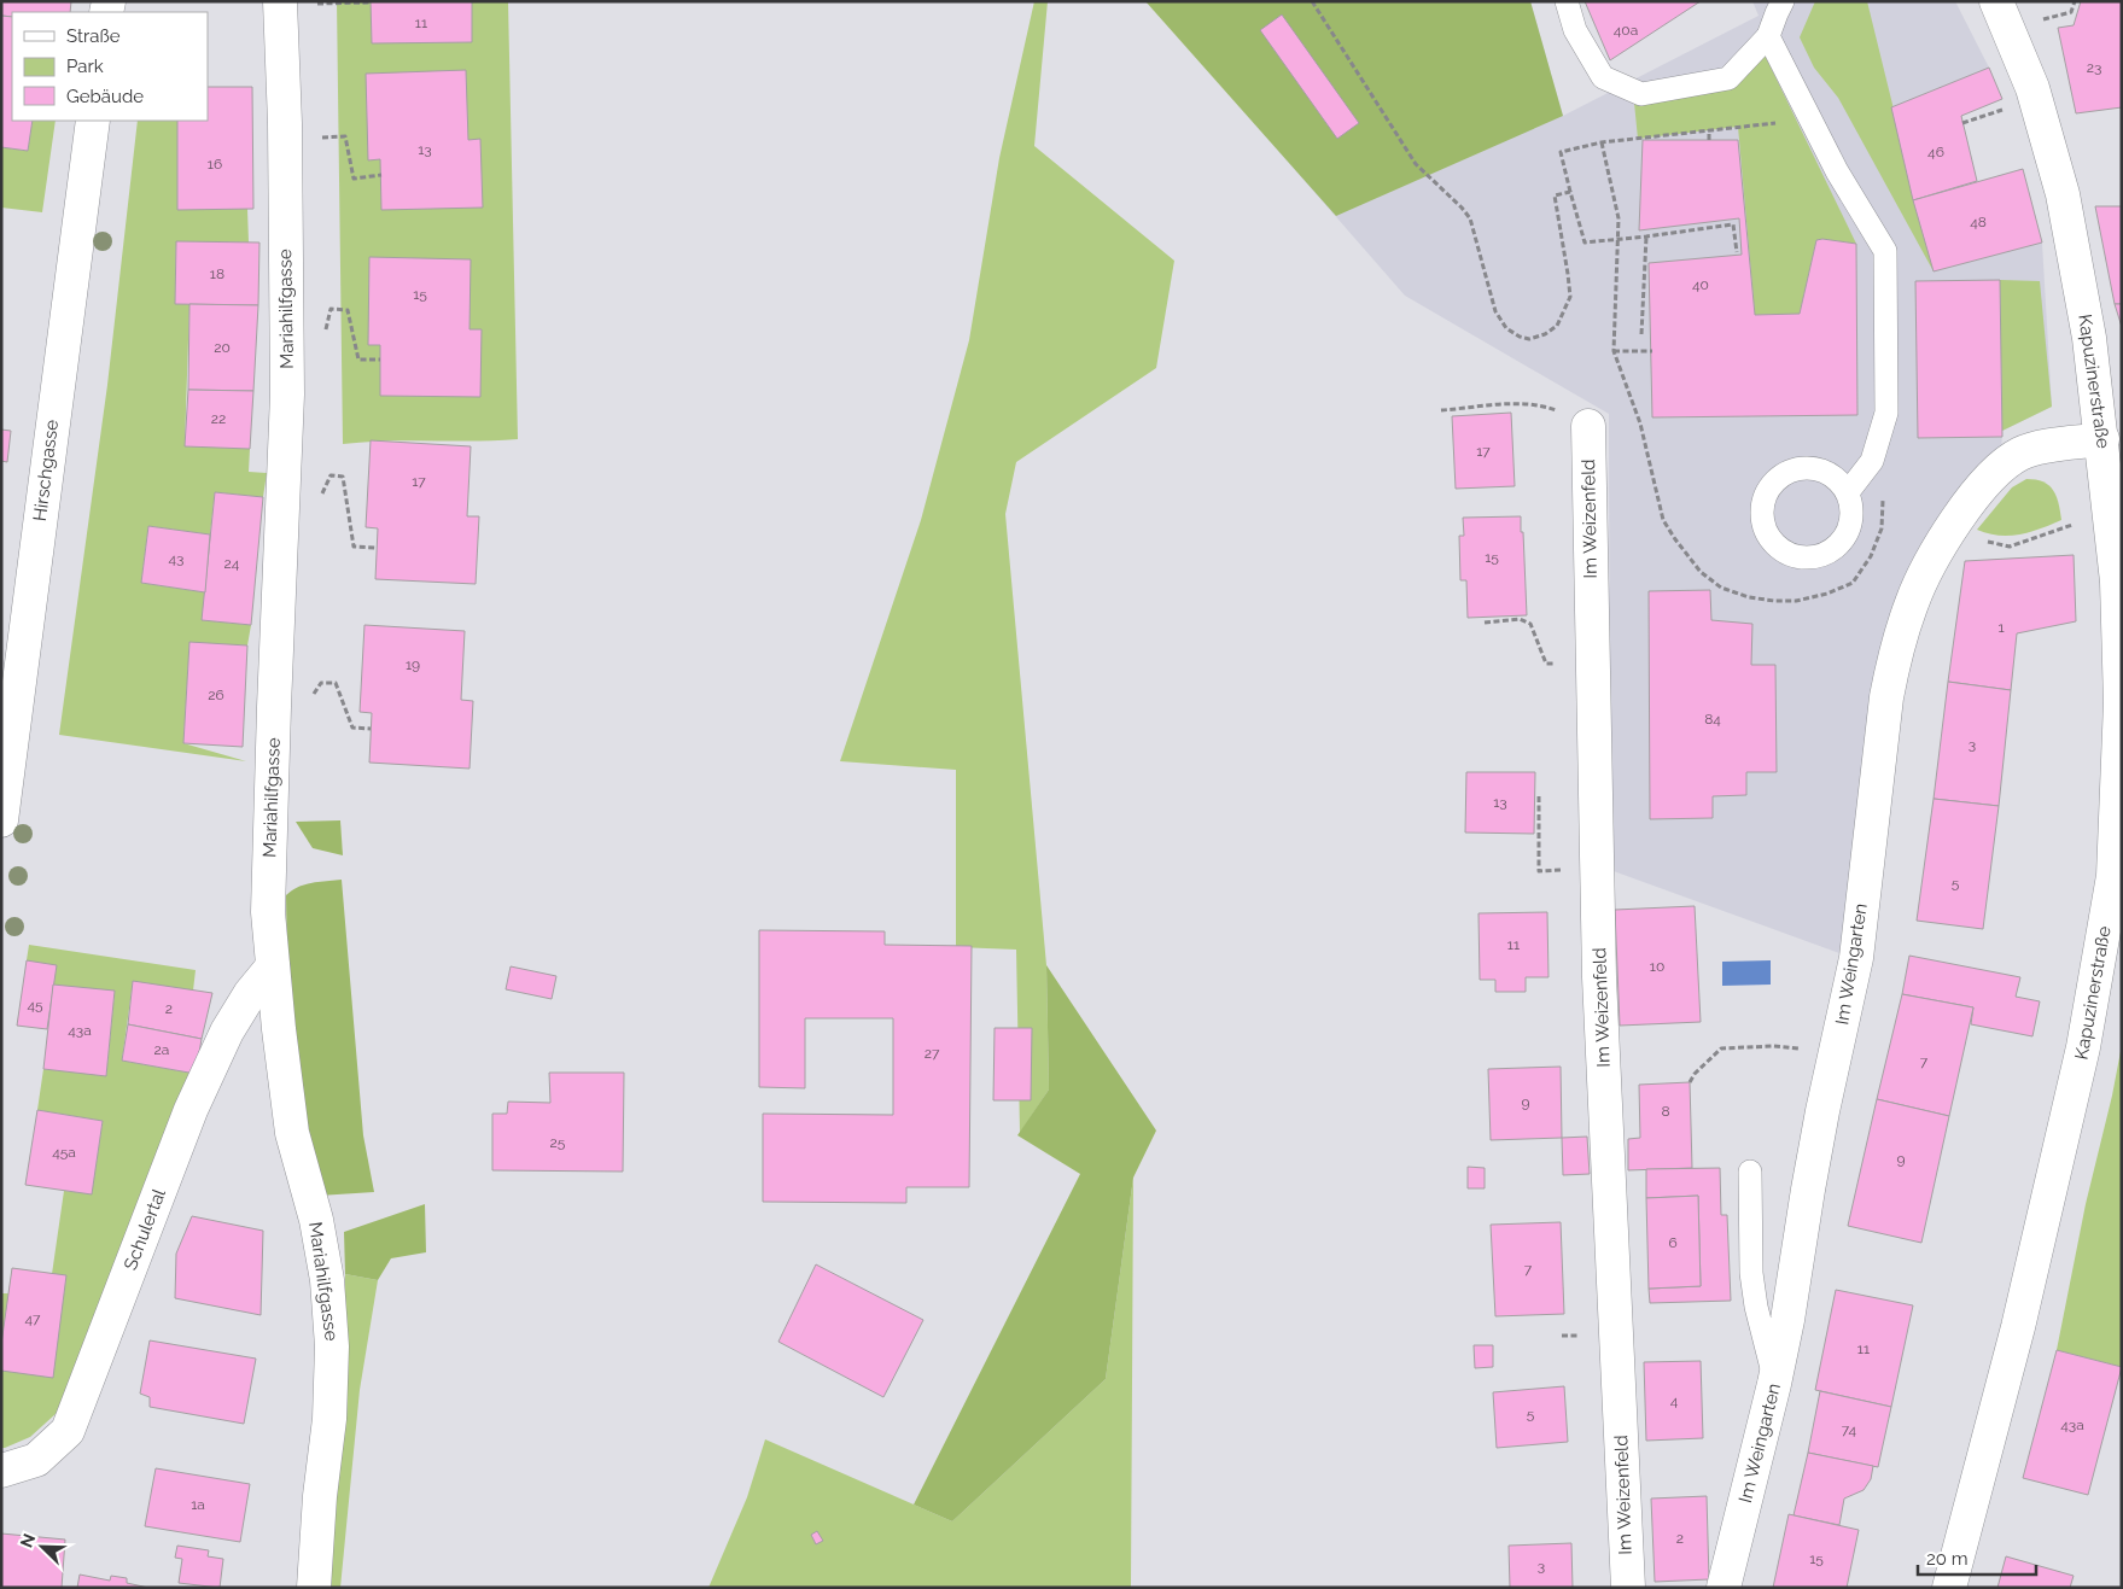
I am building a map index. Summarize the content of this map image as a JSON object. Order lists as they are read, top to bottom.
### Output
{
  "streets": {
    "street": [
      "Mariahilfgasse",
      "Kapuzinerstraße",
      "Hirschgasse",
      "Im Weizenfeld",
      "Im Weingarten",
      "Schulertal"
    ]
  },
  "crossings": [
    ["Mariahilfgasse", "Schulertal"],
    ["Kapuzinerstraße", "Im Weingarten"]
  ],
  "house_numbers": [
    "11",
    "40a",
    "23",
    "13",
    "46",
    "16",
    "48",
    "18",
    "40",
    "15",
    "20",
    "22",
    "17",
    "17",
    "15",
    "43",
    "24",
    "1",
    "19",
    "26",
    "84",
    "3",
    "13",
    "5",
    "11",
    "10",
    "45",
    "2",
    "43a",
    "2a",
    "27",
    "7",
    "9",
    "8",
    "25",
    "45a",
    "9",
    "6",
    "7",
    "47",
    "11",
    "4",
    "5",
    "43a",
    "74",
    "1a",
    "2",
    "15",
    "3"
  ],
  "legend": ["Straße", "Park", "Gebäude"],
  "scale_bar": "20 m",
  "north": "top left"
}
